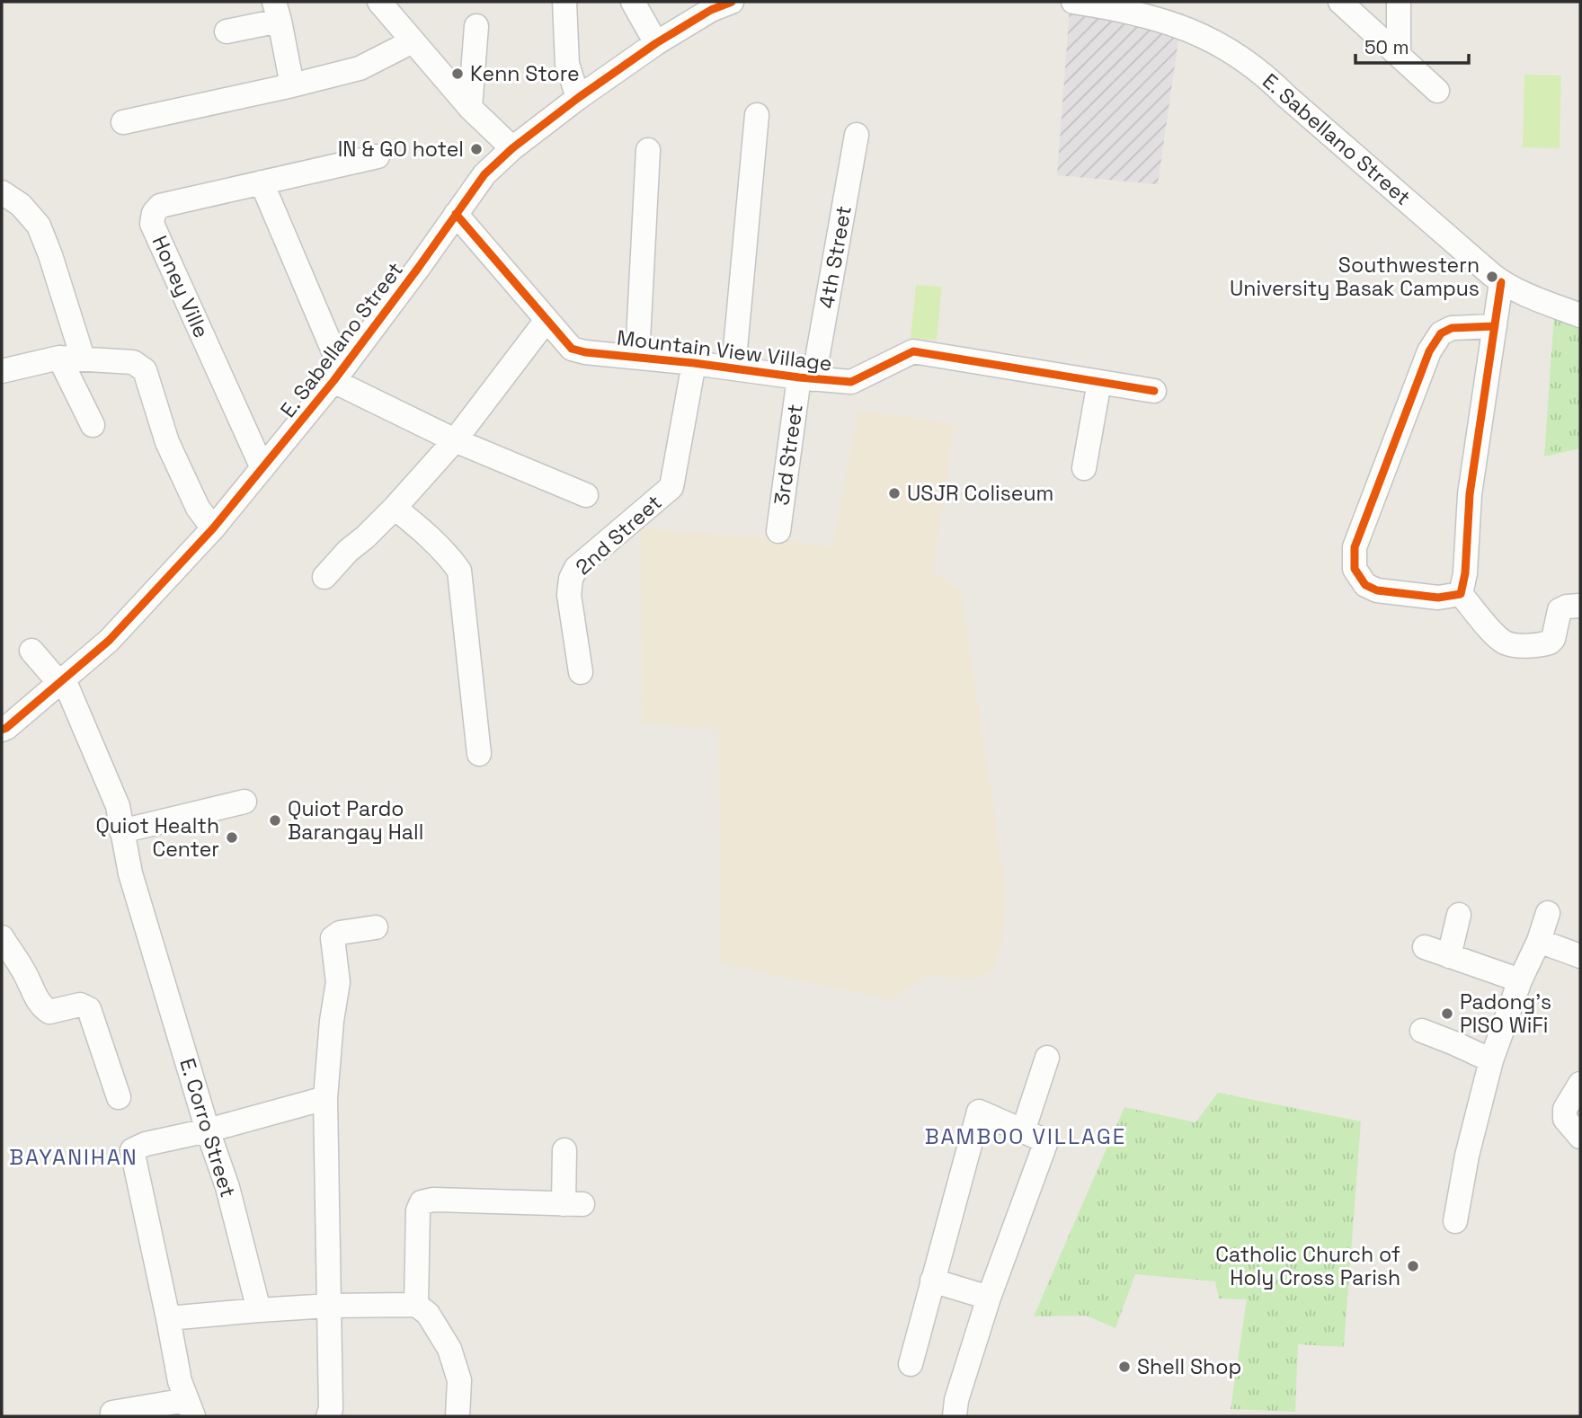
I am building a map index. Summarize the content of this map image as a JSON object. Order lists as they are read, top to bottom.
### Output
{
  "streets": {
    "street": [
      "E. Sabellano Street",
      "4th Street",
      "Honey Ville",
      "Mountain View Village",
      "3rd Street",
      "2nd Street",
      "E. Corro Street"
    ]
  },
  "crossings": [
    ["E. Sabellano Street", "Honey Ville"],
    ["E. Sabellano Street", "Mountain View Village"],
    ["E. Sabellano Street", "E. Corro Street"],
    ["4th Street", "Mountain View Village"],
    ["4th Street", "3rd Street"],
    ["Mountain View Village", "3rd Street"],
    ["Mountain View Village", "2nd Street"]
  ],
  "districts": ["BAMBOO VILLAGE", "BAYANIHAN"],
  "places": [
    "Kenn Store",
    "IN & GO hotel",
    "Southwestern University Basak Campus",
    "USJR Coliseum",
    "Quiot Pardo Barangay Hall",
    "Quiot Health Center",
    "Padong's PISO WiFi",
    "Catholic Church of Holy Cross Parish",
    "Shell Shop"
  ],
  "scale_bar": "50 m"
}
